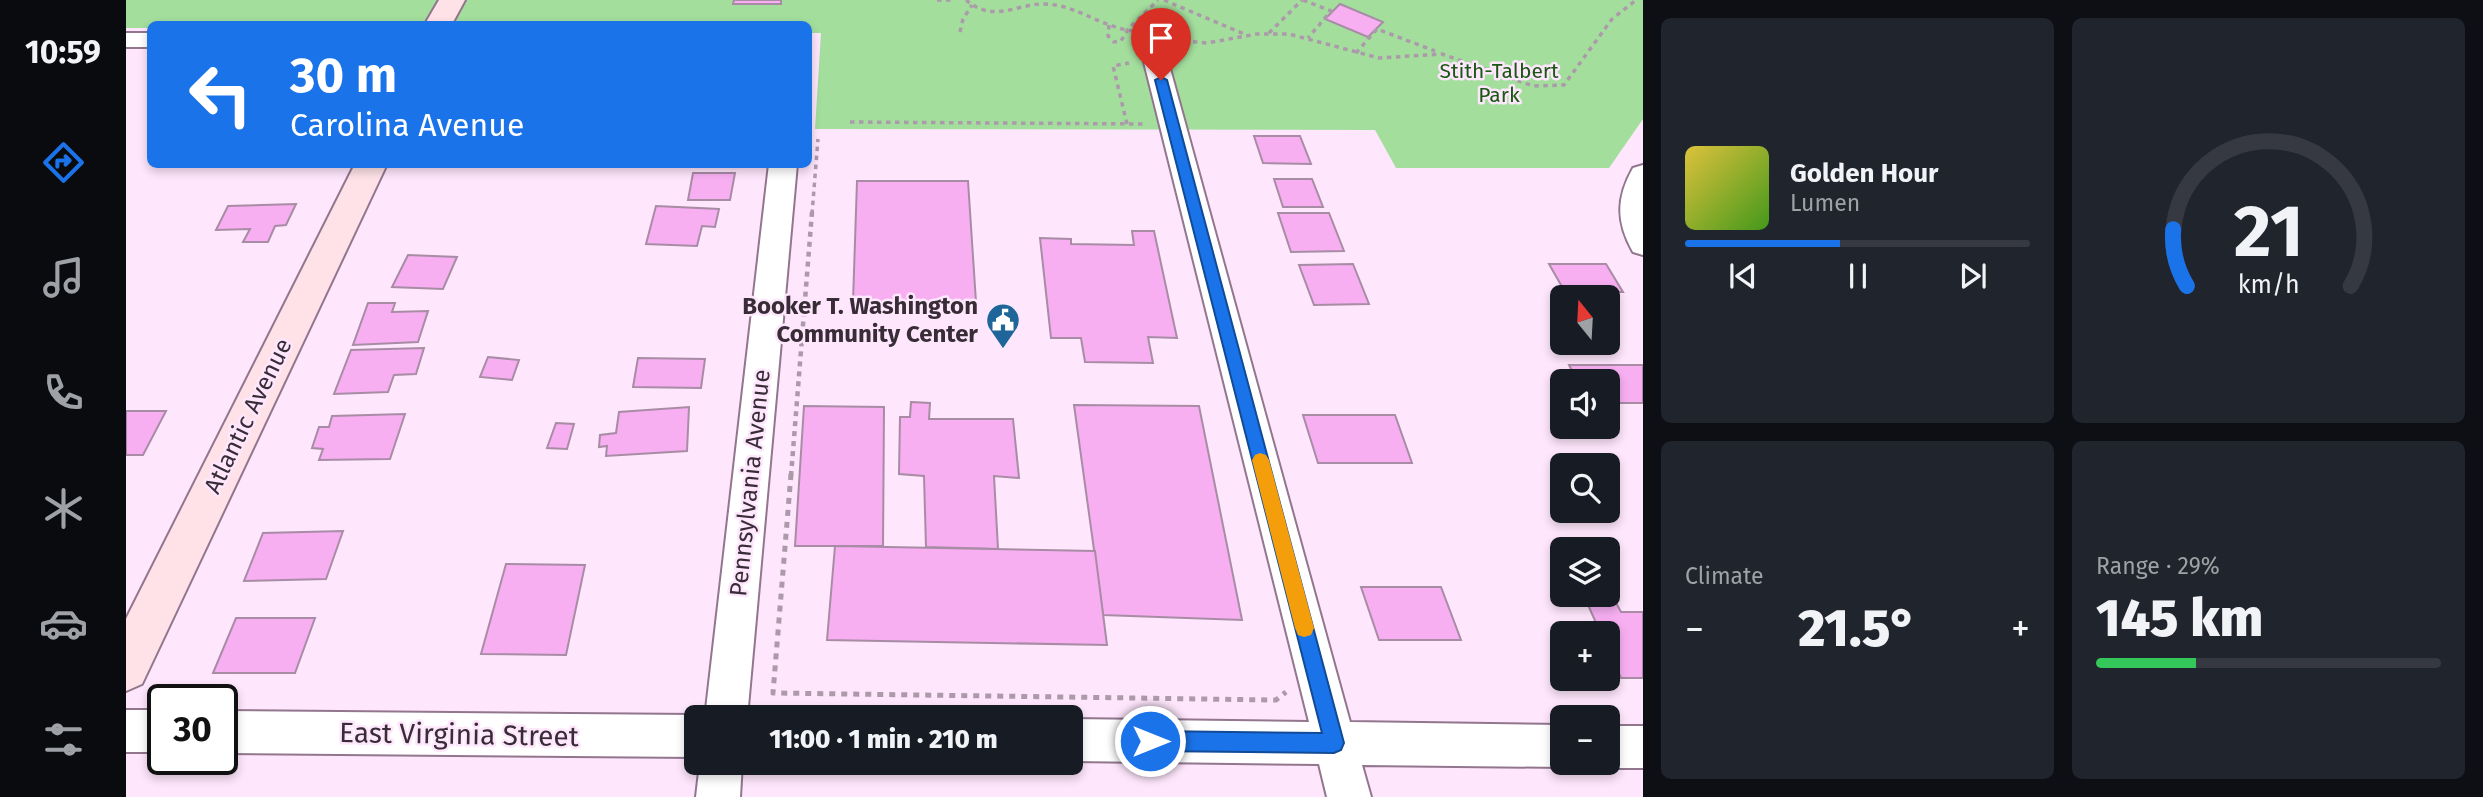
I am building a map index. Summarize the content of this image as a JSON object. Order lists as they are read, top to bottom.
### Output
{
  "streets": {
    "main road": ["Atlantic Avenue"],
    "street": ["Pennsylvania Avenue", "East Virginia Street"]
  },
  "parks": ["Stith-Talbert Park"],
  "places": {
    "public building": ["Booker T. Washington Community Center"]
  },
  "north": "top",
  "page": {
    "tabs": "10:59",
    "turn": ["30 m", "Carolina Avenue"],
    "song": ["Golden Hour", "Lumen"],
    "map_buttons": ["+", "−"],
    "tile": [
      "Climate",
      ["Range · 29%", "145 km"]
    ],
    "heat": ["−", "21.5°", "+"],
    "limit": "30",
    "trip": "11:00 · 1 min · 210 m",
    "gauge": ["21", "km/h"]
  }
}
